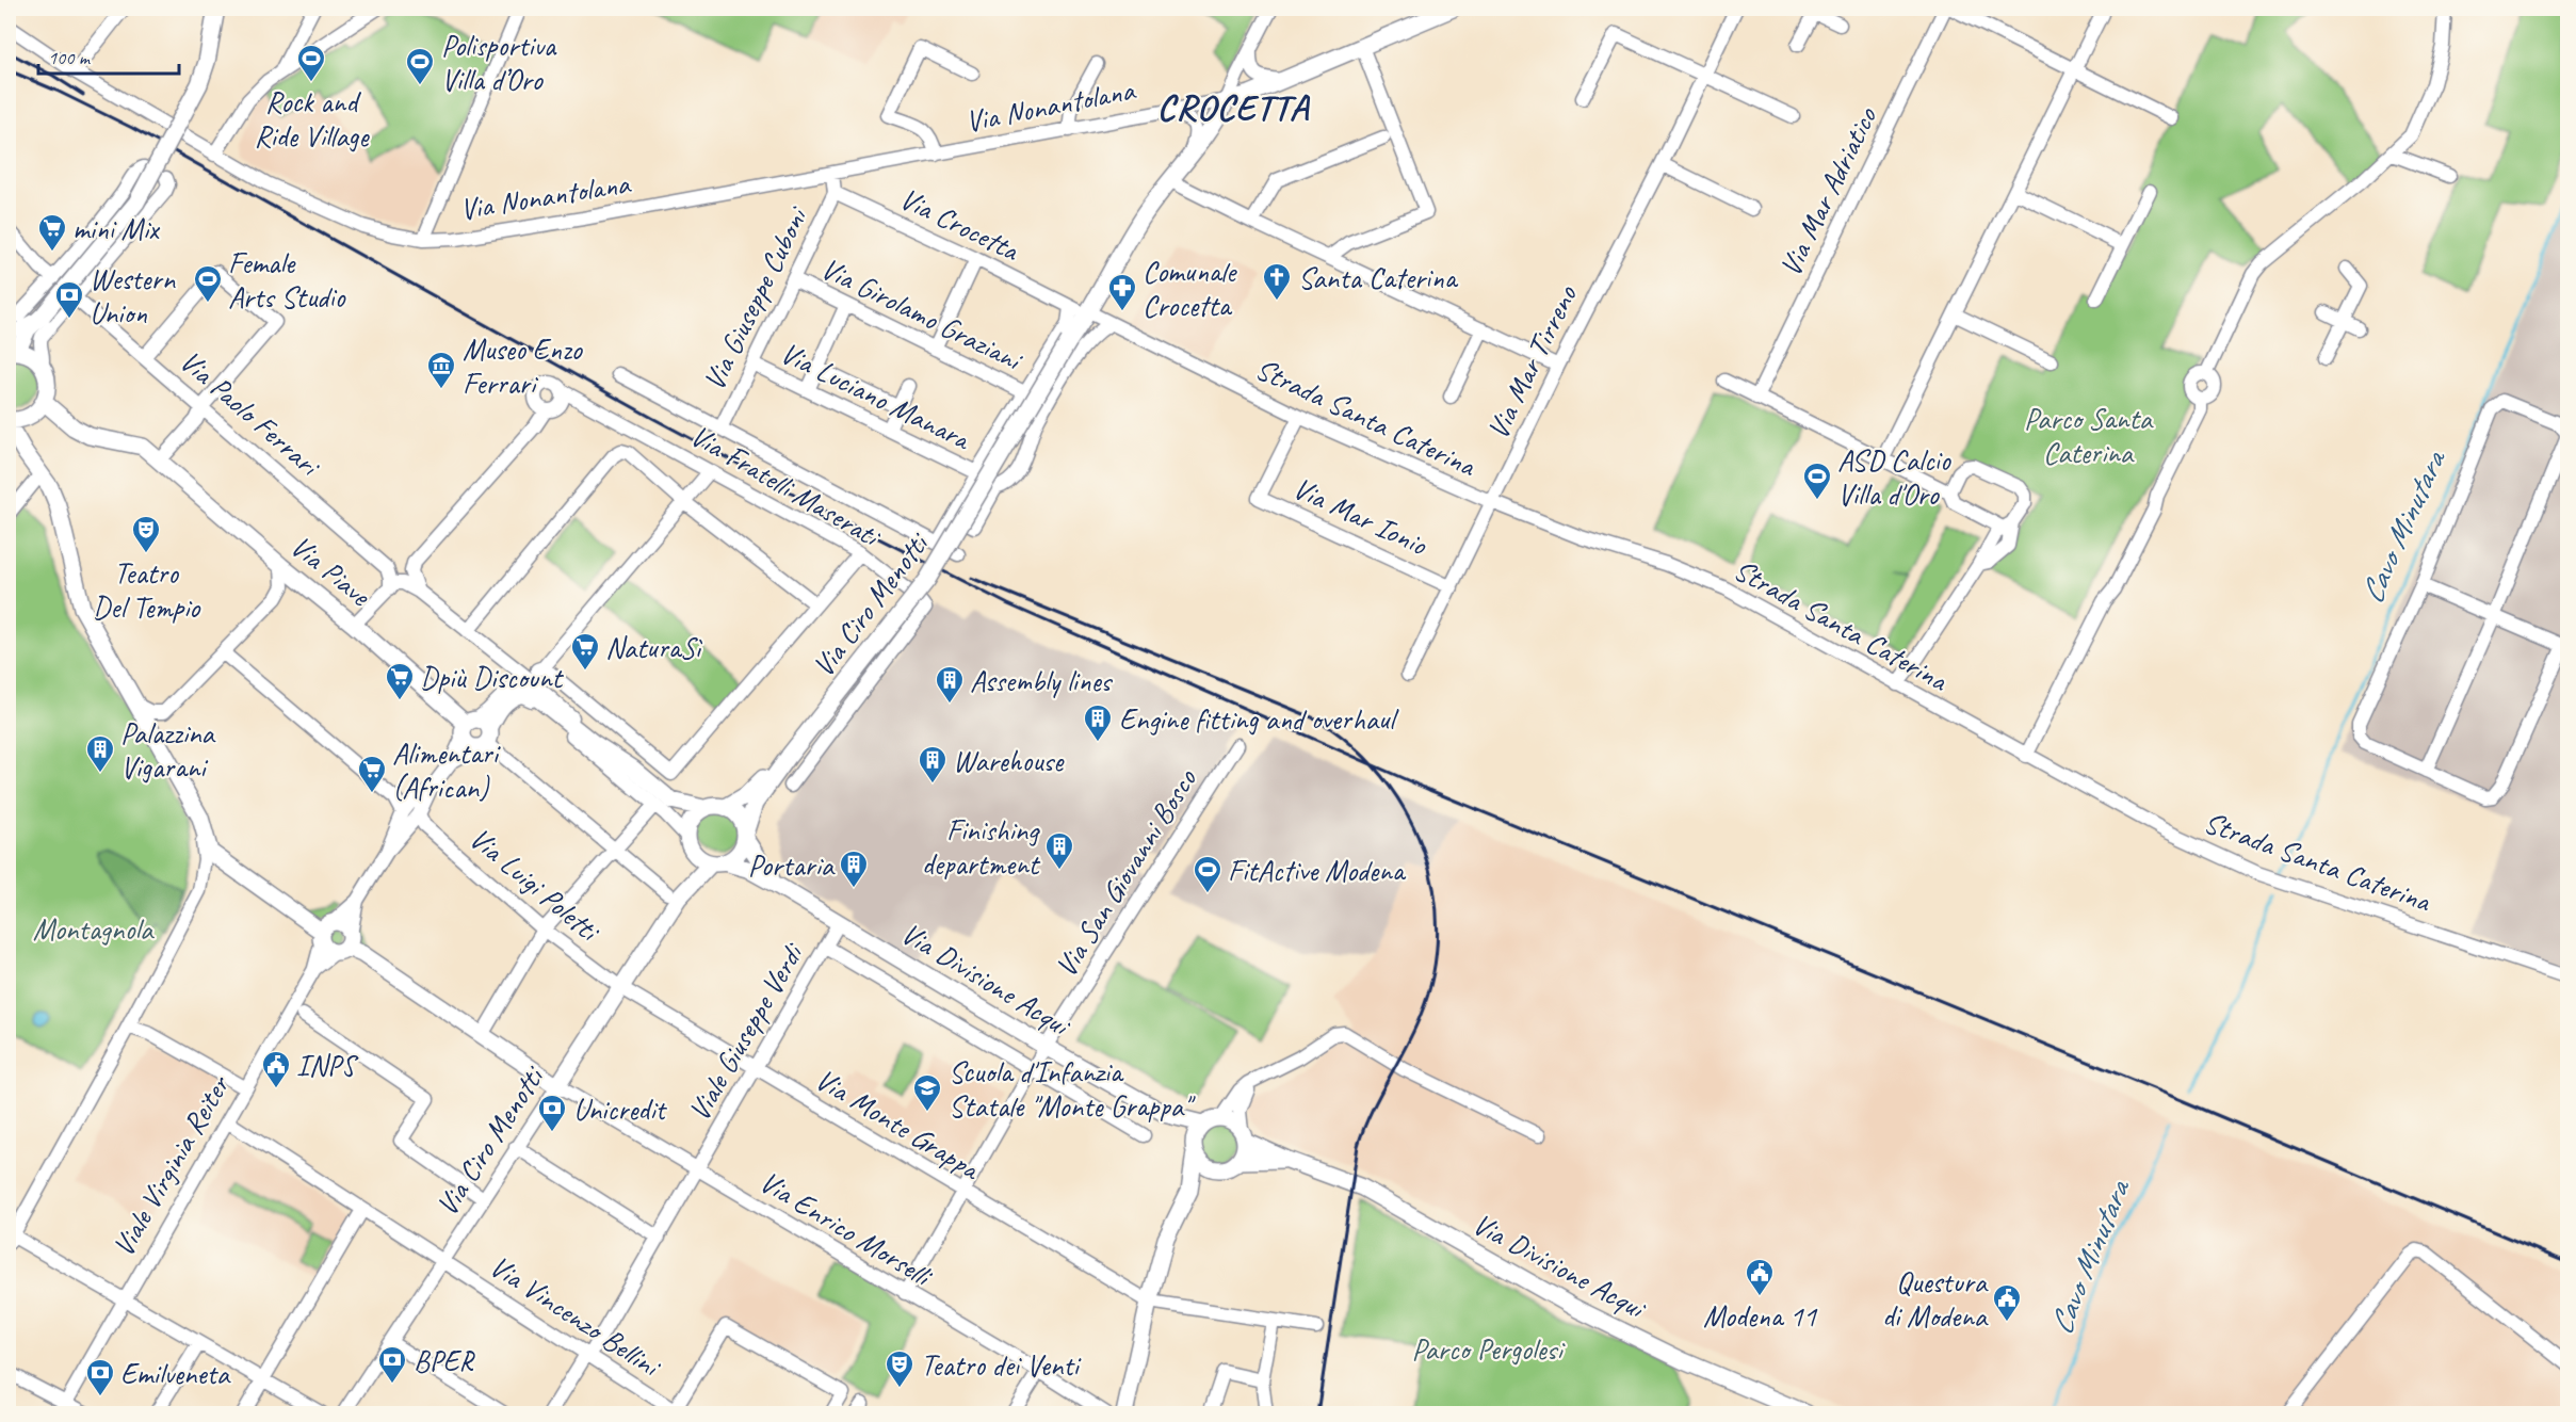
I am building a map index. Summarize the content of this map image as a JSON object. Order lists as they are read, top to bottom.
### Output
{
  "streets": {
    "main road": [
      "Via Nonantolana",
      "Via Piave",
      "Via Ciro Menotti",
      "Via Divisione Acqui"
    ],
    "street": [
      "Via Mar Adriatico",
      "Via Crocetta",
      "Via Giuseppe Cuboni",
      "Via Girolamo Graziani",
      "Via Mar Tirreno",
      "Via Luciano Manara",
      "Via Paolo Ferrari",
      "Strada Santa Caterina",
      "Via Fratelli Maserati",
      "Via Mar Ionio",
      "Via San Giovanni Bosco",
      "Via Luigi Poletti",
      "Viale Giuseppe Verdi",
      "Via Monte Grappa",
      "Viale Virginia Reiter",
      "Via Enrico Morselli",
      "Via Vincenzo Bellini"
    ]
  },
  "crossings": [
    ["Via Nonantolana", "Via Ciro Menotti"],
    ["Via Crocetta", "Via Giuseppe Cuboni"],
    ["Via Crocetta", "Strada Santa Caterina"],
    ["Via Crocetta", "Via Ciro Menotti"],
    ["Via Giuseppe Cuboni", "Via Girolamo Graziani"],
    ["Via Giuseppe Cuboni", "Via Luciano Manara"],
    ["Via Girolamo Graziani", "Via Ciro Menotti"],
    ["Via Mar Tirreno", "Strada Santa Caterina"],
    ["Via Mar Tirreno", "Via Mar Ionio"],
    ["Via Luciano Manara", "Via Ciro Menotti"],
    ["Strada Santa Caterina", "Via Mar Ionio"],
    ["Strada Santa Caterina", "Via Ciro Menotti"],
    ["Via Piave", "Via Ciro Menotti"],
    ["Via Ciro Menotti", "Via Luigi Poletti"],
    ["Via Ciro Menotti", "Via Divisione Acqui"],
    ["Via Ciro Menotti", "Via Monte Grappa"],
    ["Via Ciro Menotti", "Via Enrico Morselli"],
    ["Via Ciro Menotti", "Via Vincenzo Bellini"],
    ["Via San Giovanni Bosco", "Via Divisione Acqui"],
    ["Via San Giovanni Bosco", "Via Monte Grappa"],
    ["Via San Giovanni Bosco", "Via Enrico Morselli"],
    ["Via Luigi Poletti", "Via Monte Grappa"],
    ["Via Divisione Acqui", "Viale Giuseppe Verdi"],
    ["Viale Giuseppe Verdi", "Via Monte Grappa"],
    ["Viale Giuseppe Verdi", "Via Enrico Morselli"],
    ["Viale Giuseppe Verdi", "Via Vincenzo Bellini"],
    ["Viale Virginia Reiter", "Via Vincenzo Bellini"]
  ],
  "districts": ["CROCETTA"],
  "water": ["Cavo Minutara"],
  "parks": ["Parco Santa Caterina", "Montagnola", "Parco Pergolesi"],
  "places": {
    "sports": [
      "Rock and Ride Village",
      "Polisportiva Villa d’Oro",
      "Female Arts Studio",
      "ASD Calcio Villa d'Oro",
      "FitActive Modena"
    ],
    "supermarket": [
      "mini Mix",
      "NaturaSì",
      "Dpiù Discount",
      "Alimentari (African)"
    ],
    "church": ["Santa Caterina"],
    "pharmacy": ["Comunale Crocetta"],
    "bank": [
      "Western Union",
      "Unicredit",
      "BPER",
      "Emilveneta"
    ],
    "museum": ["Museo Enzo Ferrari"],
    "theatre": ["Teatro Del Tempio", "Teatro dei Venti"],
    "building": [
      "Assembly lines",
      "Engine fitting and overhaul",
      "Palazzina Vigarani",
      "Warehouse",
      "Finishing department",
      "Portaria"
    ],
    "public building": ["INPS", "Modena 11", "Questura di Modena"],
    "school or university": ["Scuola d'Infanzia Statale \"Monte Grappa\""]
  },
  "scale_bar": "100 m"
}
